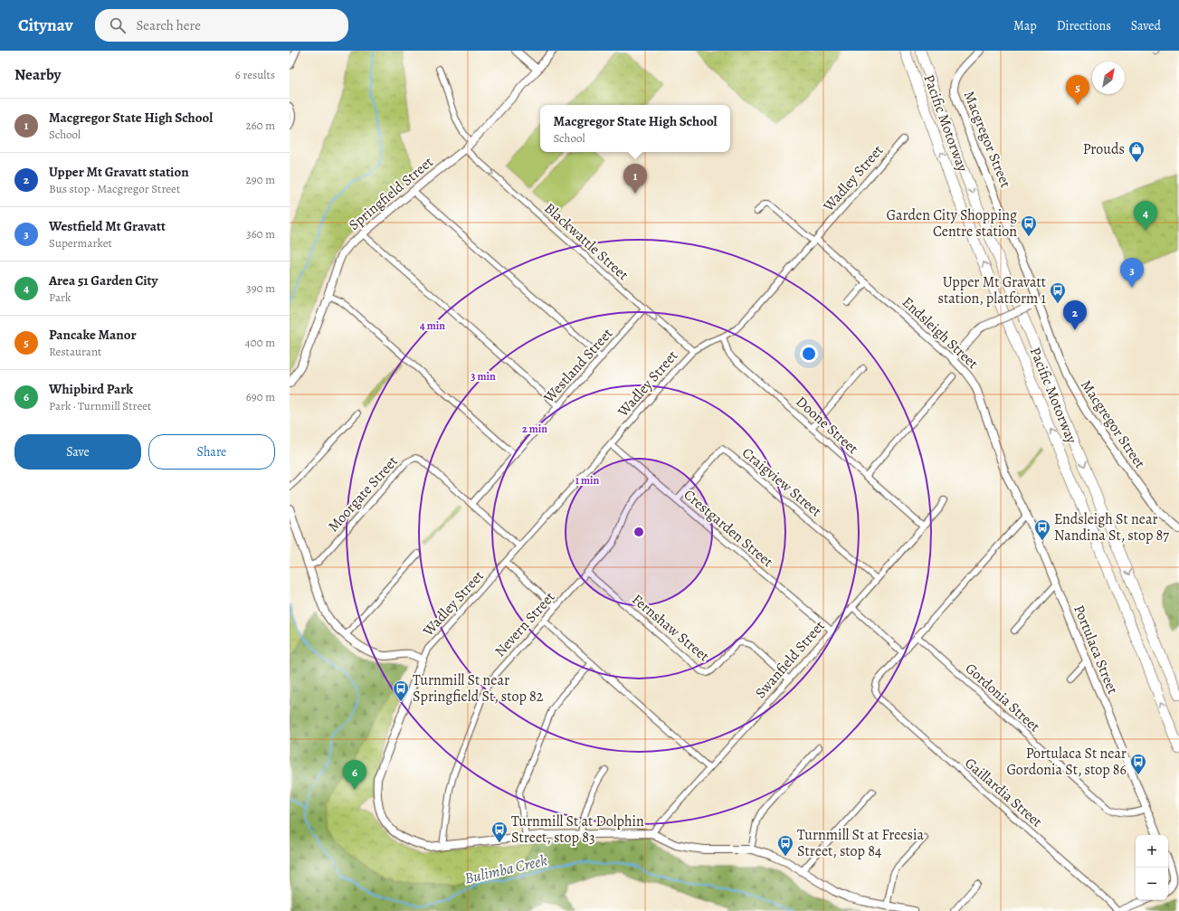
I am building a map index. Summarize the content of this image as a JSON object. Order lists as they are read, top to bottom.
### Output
{
  "streets": {
    "highway": ["Pacific Motorway"],
    "street": [
      "Macgregor Street",
      "Wadley Street",
      "Springfield Street",
      "Blackwattle Street",
      "Endsleigh Street",
      "Westland Street",
      "Doone Street",
      "Craigview Street",
      "Moorgate Street",
      "Crestgarden Street",
      "Nevern Street",
      "Fernshaw Street",
      "Portulaca Street",
      "Swanfield Street",
      "Gordonia Street",
      "Gaillardia Street"
    ]
  },
  "crossings": [
    ["Wadley Street", "Blackwattle Street"],
    ["Wadley Street", "Endsleigh Street"],
    ["Wadley Street", "Doone Street"],
    ["Wadley Street", "Moorgate Street"],
    ["Wadley Street", "Crestgarden Street"],
    ["Springfield Street", "Blackwattle Street"],
    ["Blackwattle Street", "Westland Street"],
    ["Endsleigh Street", "Portulaca Street"],
    ["Westland Street", "Moorgate Street"],
    ["Doone Street", "Swanfield Street"],
    ["Craigview Street", "Crestgarden Street"],
    ["Craigview Street", "Swanfield Street"],
    ["Crestgarden Street", "Nevern Street"],
    ["Crestgarden Street", "Swanfield Street"],
    ["Nevern Street", "Fernshaw Street"],
    ["Fernshaw Street", "Swanfield Street"],
    ["Portulaca Street", "Gordonia Street"]
  ],
  "one_way": ["Blackwattle Street"],
  "water": ["Bulimba Creek"],
  "places": {
    "shop": ["Prouds"],
    "bus stop": [
      "Garden City Shopping Centre station",
      "Upper Mt Gravatt station, platform 1",
      "Endsleigh St near Nandina St, stop 87",
      "Turnmill St near Springfield St, stop 82",
      "Portulaca St near Gordonia St, stop 86",
      "Turnmill St at Dolphin Street, stop 83",
      "Turnmill St at Freesia Street, stop 84"
    ]
  },
  "north": "top right",
  "page": {
    "header": "Citynav",
    "search": "Search here",
    "nav": ["Map", "Directions", "Saved"],
    "heading": ["Nearby", "6 results"],
    "pins": [
      "5",
      "1",
      "4",
      "3",
      "2",
      "6"
    ],
    "list": [
      {
        "mark": "1",
        "name": "Macgregor State High School",
        "note": "School",
        "value": "260 m"
      },
      {
        "mark": "2",
        "name": "Upper Mt Gravatt station",
        "note": "Bus stop · Macgregor Street",
        "value": "290 m"
      },
      {
        "mark": "3",
        "name": "Westfield Mt Gravatt",
        "note": "Supermarket",
        "value": "360 m"
      },
      {
        "mark": "4",
        "name": "Area 51 Garden City",
        "note": "Park",
        "value": "390 m"
      },
      {
        "mark": "5",
        "name": "Pancake Manor",
        "note": "Restaurant",
        "value": "400 m"
      },
      {
        "mark": "6",
        "name": "Whipbird Park",
        "note": "Park · Turnmill Street",
        "value": "690 m"
      }
    ],
    "popup": ["Macgregor State High School", "School"],
    "buttons": ["Save", "Share"],
    "map_buttons": ["+", "−"]
  },
  "rings": [
    "4 min",
    "3 min",
    "2 min",
    "1 min"
  ]
}
